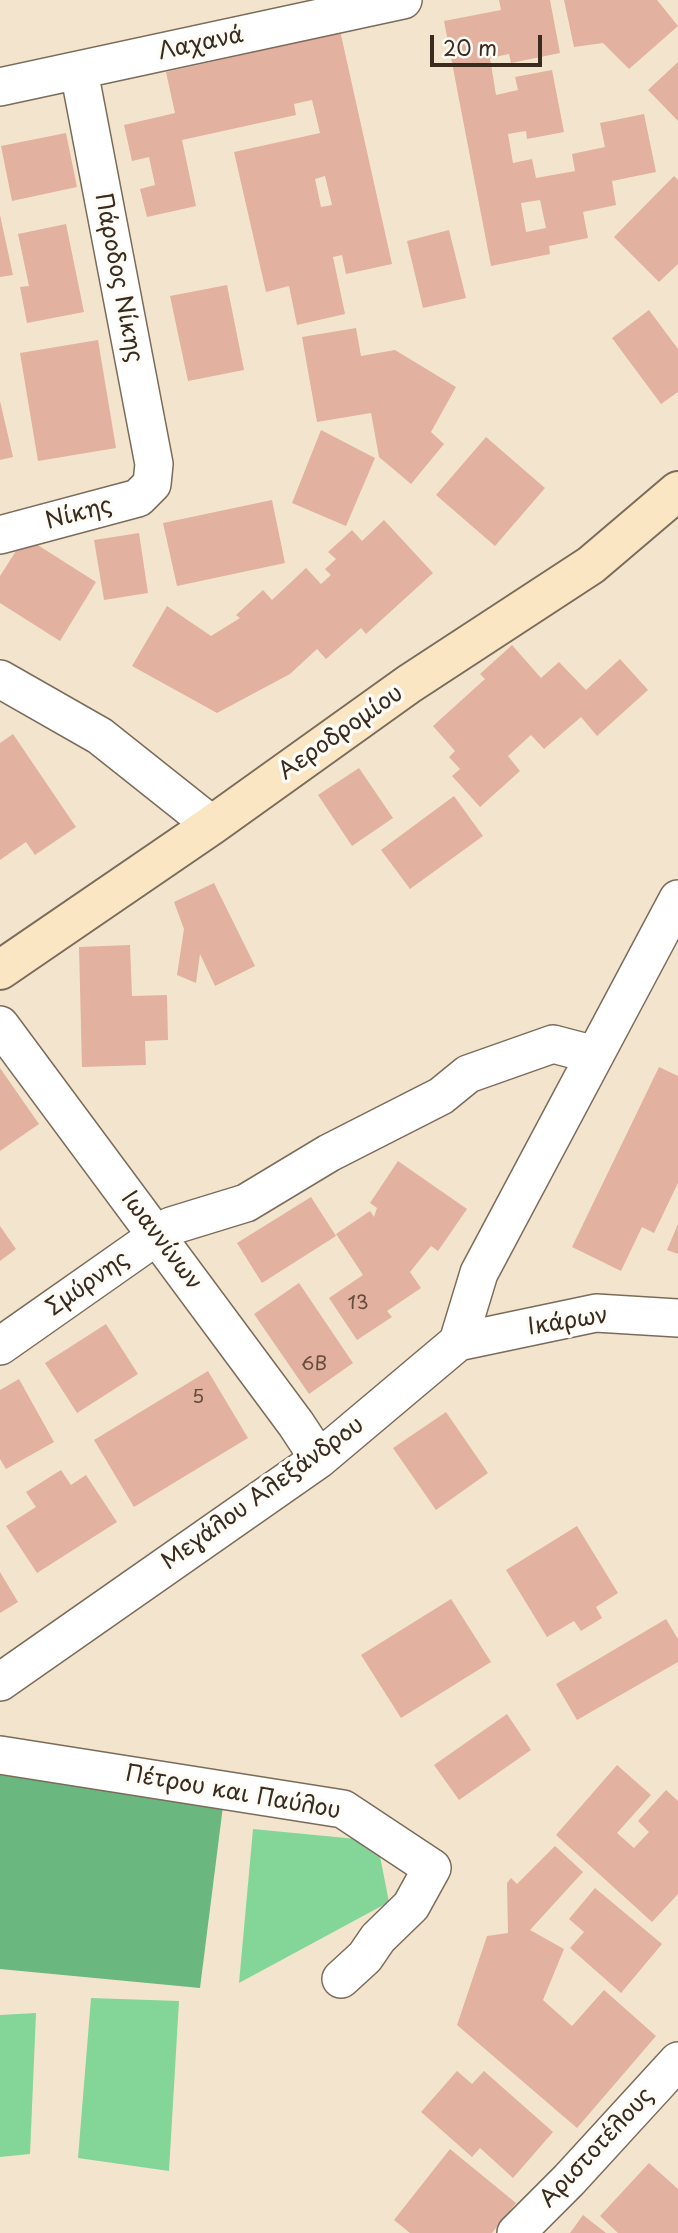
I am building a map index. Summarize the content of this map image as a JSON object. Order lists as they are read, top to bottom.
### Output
{
  "streets": {
    "street": [
      "Λαχανά",
      "Πάροδος Νίκης",
      "Νίκης",
      "Αεροδρομίου",
      "Ιωαννίνων",
      "Σμύρνης",
      "Ικάρων",
      "Μεγάλου Αλεξάνδρου",
      "Πέτρου και Παύλου",
      "Αριστοτέλους"
    ]
  },
  "crossings": [
    ["Λαχανά", "Πάροδος Νίκης"],
    ["Πάροδος Νίκης", "Νίκης"],
    ["Ιωαννίνων", "Σμύρνης"],
    ["Ιωαννίνων", "Μεγάλου Αλεξάνδρου"],
    ["Ικάρων", "Μεγάλου Αλεξάνδρου"]
  ],
  "house_numbers": ["13", "6B", "5"],
  "scale_bar": "20 m"
}
